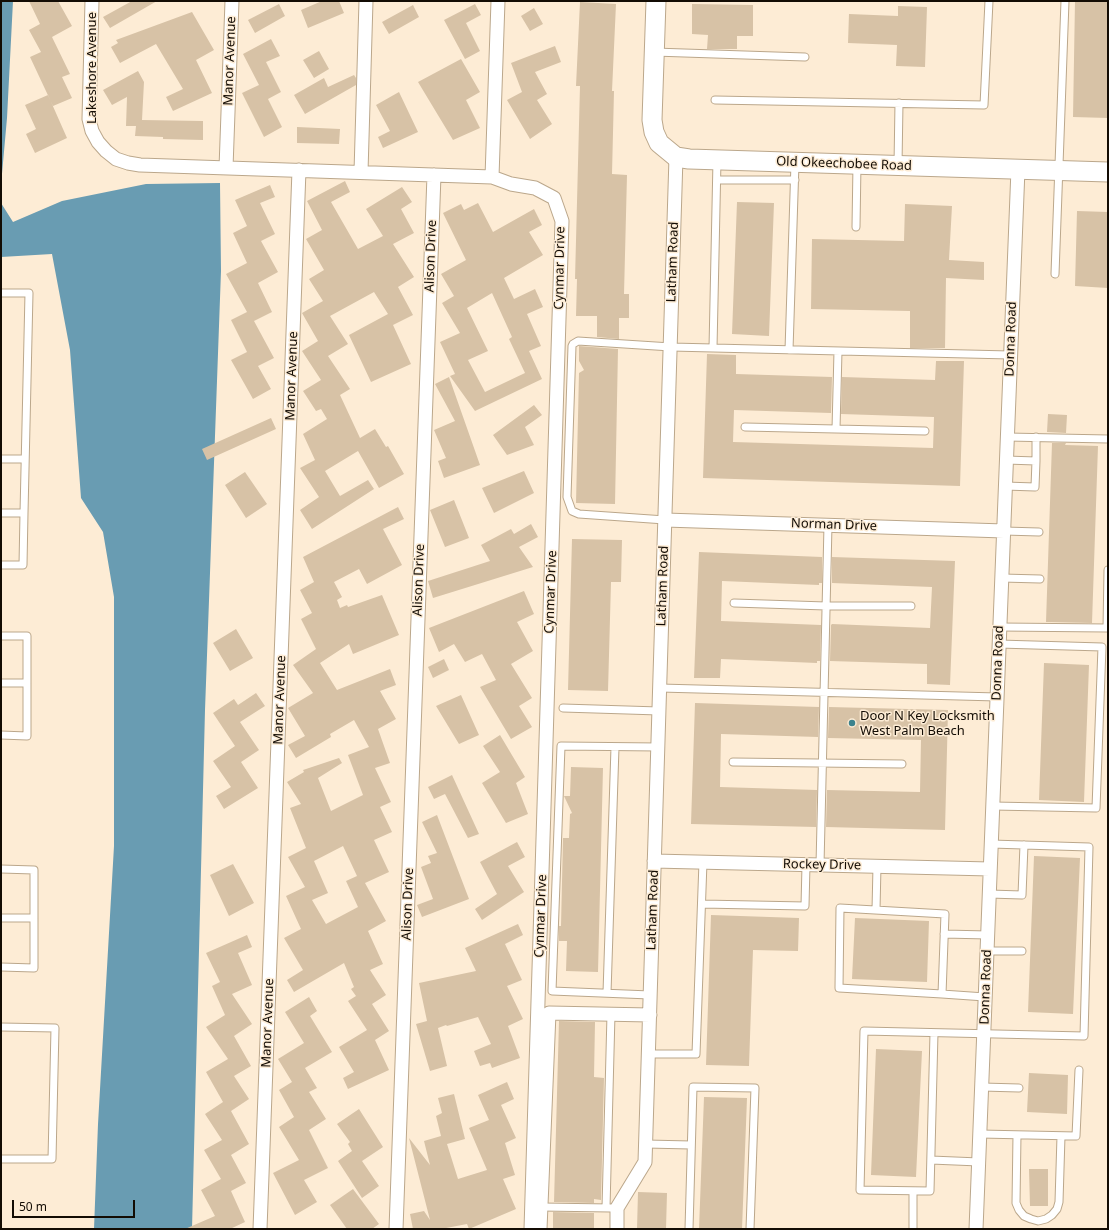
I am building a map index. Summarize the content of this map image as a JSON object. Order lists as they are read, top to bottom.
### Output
{
  "streets": {
    "street": [
      "Manor Avenue",
      "Lakeshore Avenue",
      "Old Okeechobee Road",
      "Alison Drive",
      "Latham Road",
      "Cynmar Drive",
      "Donna Road",
      "Norman Drive",
      "Rockey Drive"
    ]
  },
  "crossings": [
    ["Manor Avenue", "Lakeshore Avenue"],
    ["Old Okeechobee Road", "Latham Road"],
    ["Old Okeechobee Road", "Donna Road"],
    ["Latham Road", "Norman Drive"],
    ["Latham Road", "Rockey Drive"],
    ["Donna Road", "Norman Drive"],
    ["Donna Road", "Rockey Drive"]
  ],
  "places": ["Door N Key Locksmith West Palm Beach"],
  "scale_bar": "50 m"
}
